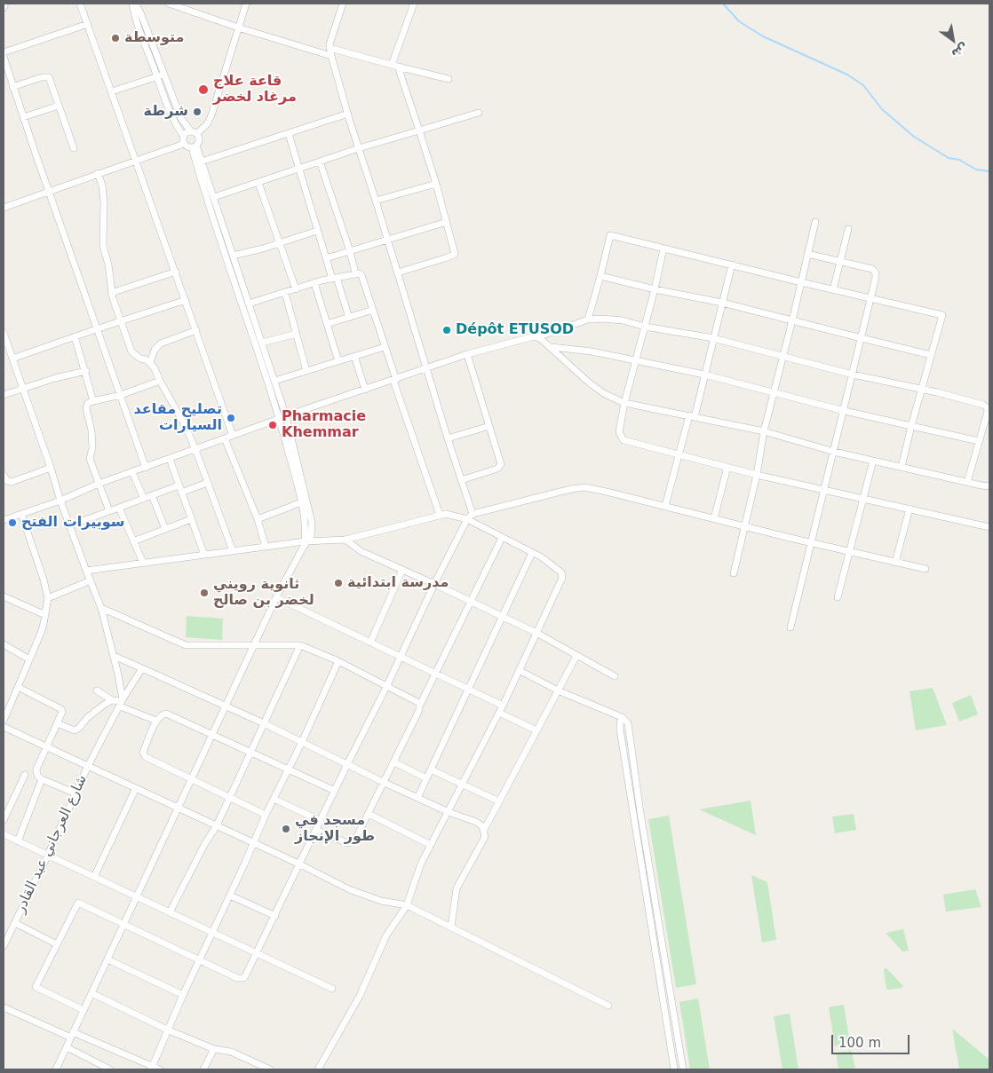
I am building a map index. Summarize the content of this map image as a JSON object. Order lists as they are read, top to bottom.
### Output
{
  "streets": {
    "street": ["شارع العرجاني عبد القادر"]
  },
  "places": [
    "متوسطة",
    "قاعة علاج مرغاد لخضر",
    "شرطة",
    "Dépôt ETUSOD",
    "تصليح مقاعد السيارات",
    "Pharmacie Khemmar",
    "سوبيرات الفتح",
    "مدرسة ابتدائية",
    "ثانوية رويني لخضر بن صالح",
    "مسجد في طور الإنجاز"
  ],
  "scale_bar": "100 m",
  "north": "bottom right"
}
